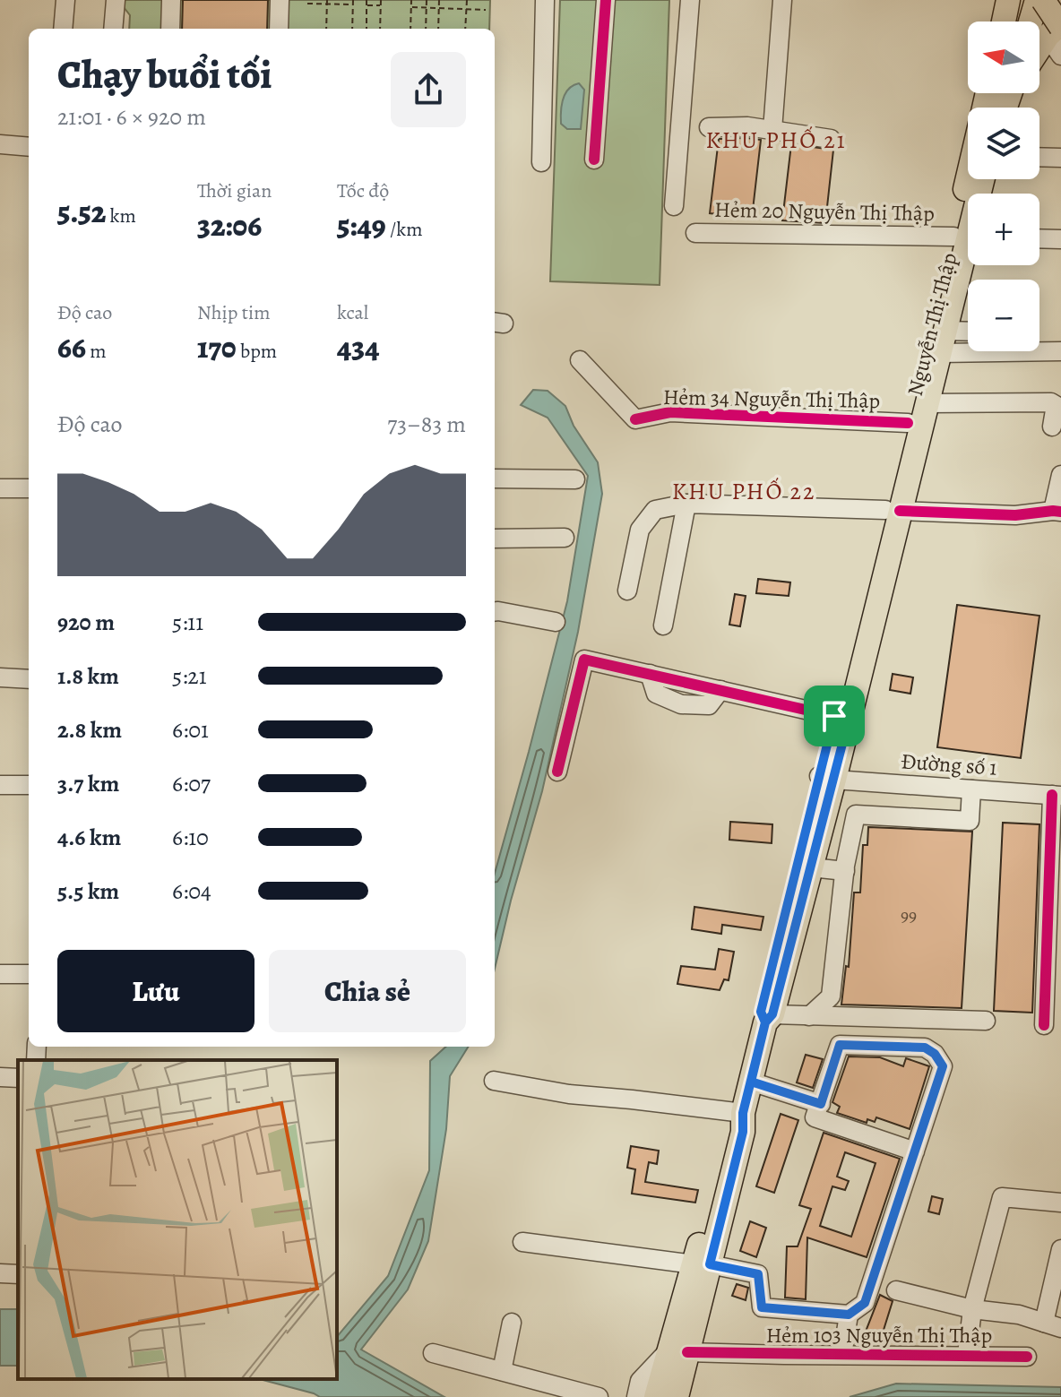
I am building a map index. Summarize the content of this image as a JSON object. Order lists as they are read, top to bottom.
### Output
{
  "streets": {
    "main road": ["Nguyễn Thị Thập"],
    "street": [
      "Hẻm 20 Nguyễn Thị Thập",
      "Hẻm 34 Nguyễn Thị Thập",
      "Đường số 1",
      "Hẻm 103 Nguyễn Thị Thập"
    ]
  },
  "crossings": [
    ["Hẻm 20 Nguyễn Thị Thập", "Nguyễn Thị Thập"],
    ["Nguyễn Thị Thập", "Hẻm 34 Nguyễn Thị Thập"],
    ["Nguyễn Thị Thập", "Đường số 1"],
    ["Nguyễn Thị Thập", "Hẻm 103 Nguyễn Thị Thập"]
  ],
  "districts": ["KHU PHỐ 21", "KHU PHỐ 22"],
  "house_numbers": ["99"],
  "north": "left",
  "page": {
    "map_buttons": ["+", "−"],
    "heading": ["Chạy buổi tối", "21:01 · 6 × 920 m"],
    "stats": [
      ["5.52 km"],
      ["Thời gian", "32:06"],
      ["Tốc độ", "5:49 /km"],
      ["Độ cao", "66 m"],
      ["Nhịp tim", "170 bpm"],
      ["kcal", "434"]
    ],
    "chart": ["Độ cao", "73–83 m"],
    "list": [
      {
        "name": "920 m",
        "note": "5:11"
      },
      {
        "name": "1.8 km",
        "note": "5:21"
      },
      {
        "name": "2.8 km",
        "note": "6:01"
      },
      {
        "name": "3.7 km",
        "note": "6:07"
      },
      {
        "name": "4.6 km",
        "note": "6:10"
      },
      {
        "name": "5.5 km",
        "note": "6:04"
      }
    ],
    "buttons": ["Lưu", "Chia sẻ"]
  }
}
